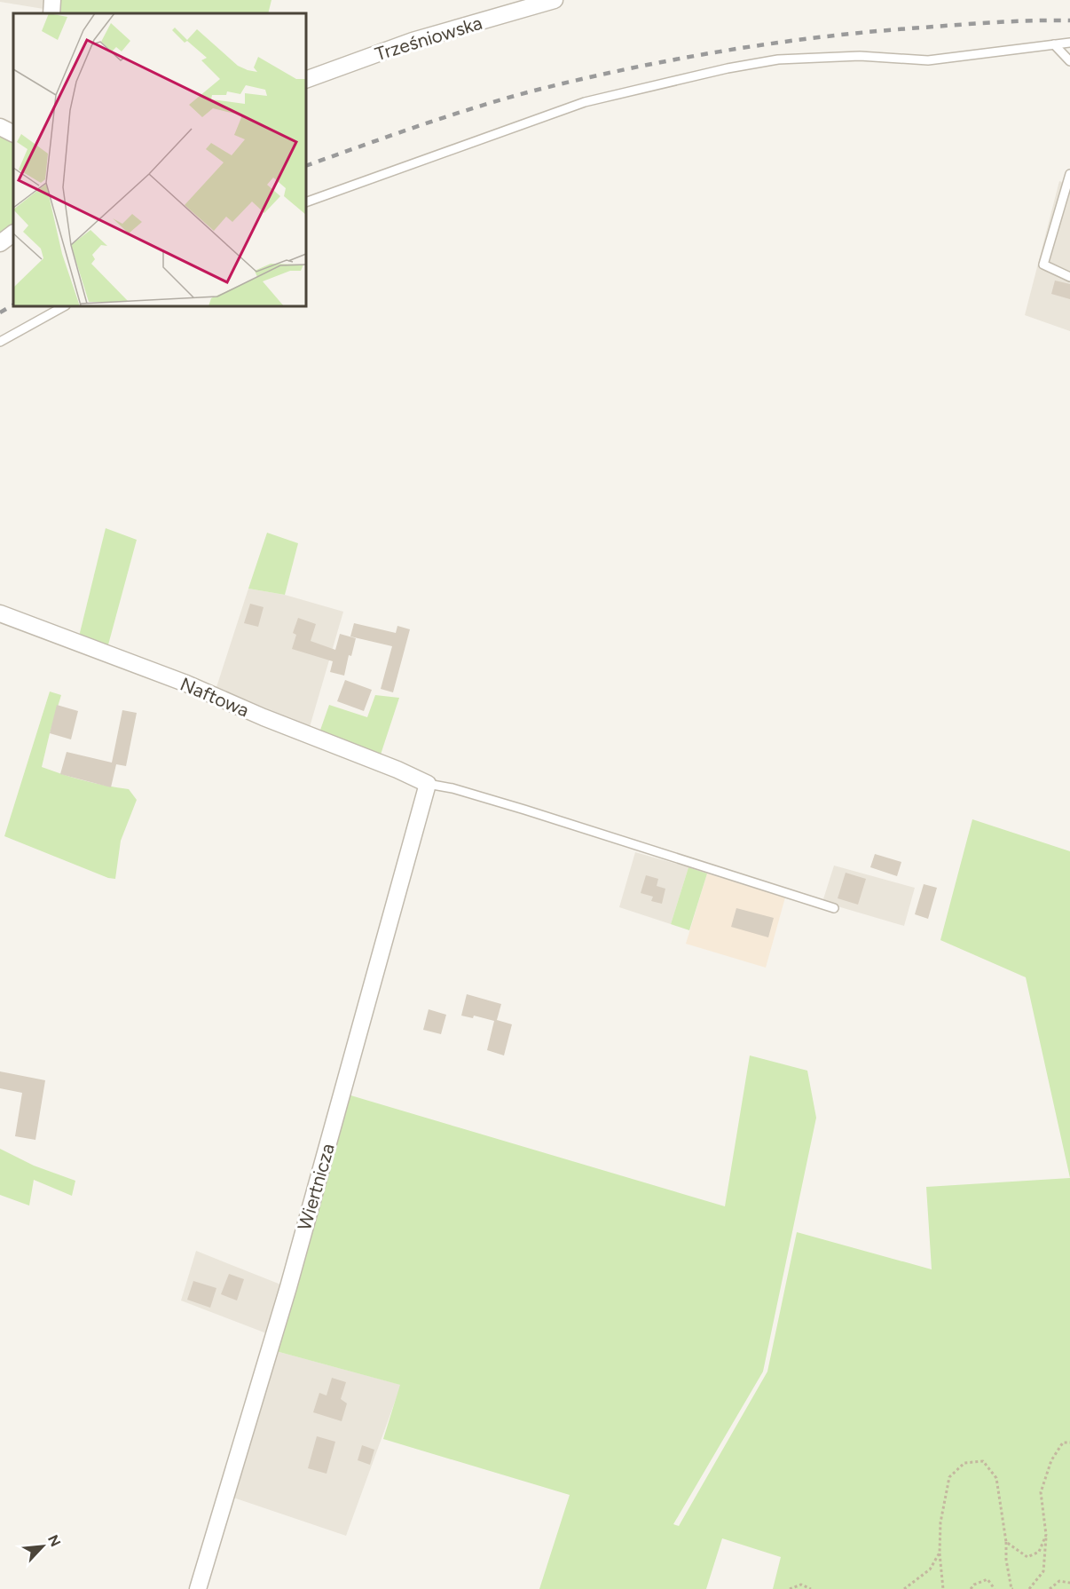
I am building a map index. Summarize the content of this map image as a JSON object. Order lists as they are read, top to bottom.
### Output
{
  "streets": {
    "street": ["Trześniowska", "Naftowa", "Wiertnicza"]
  },
  "crossings": [
    ["Naftowa", "Wiertnicza"]
  ],
  "north": "top right"
}
